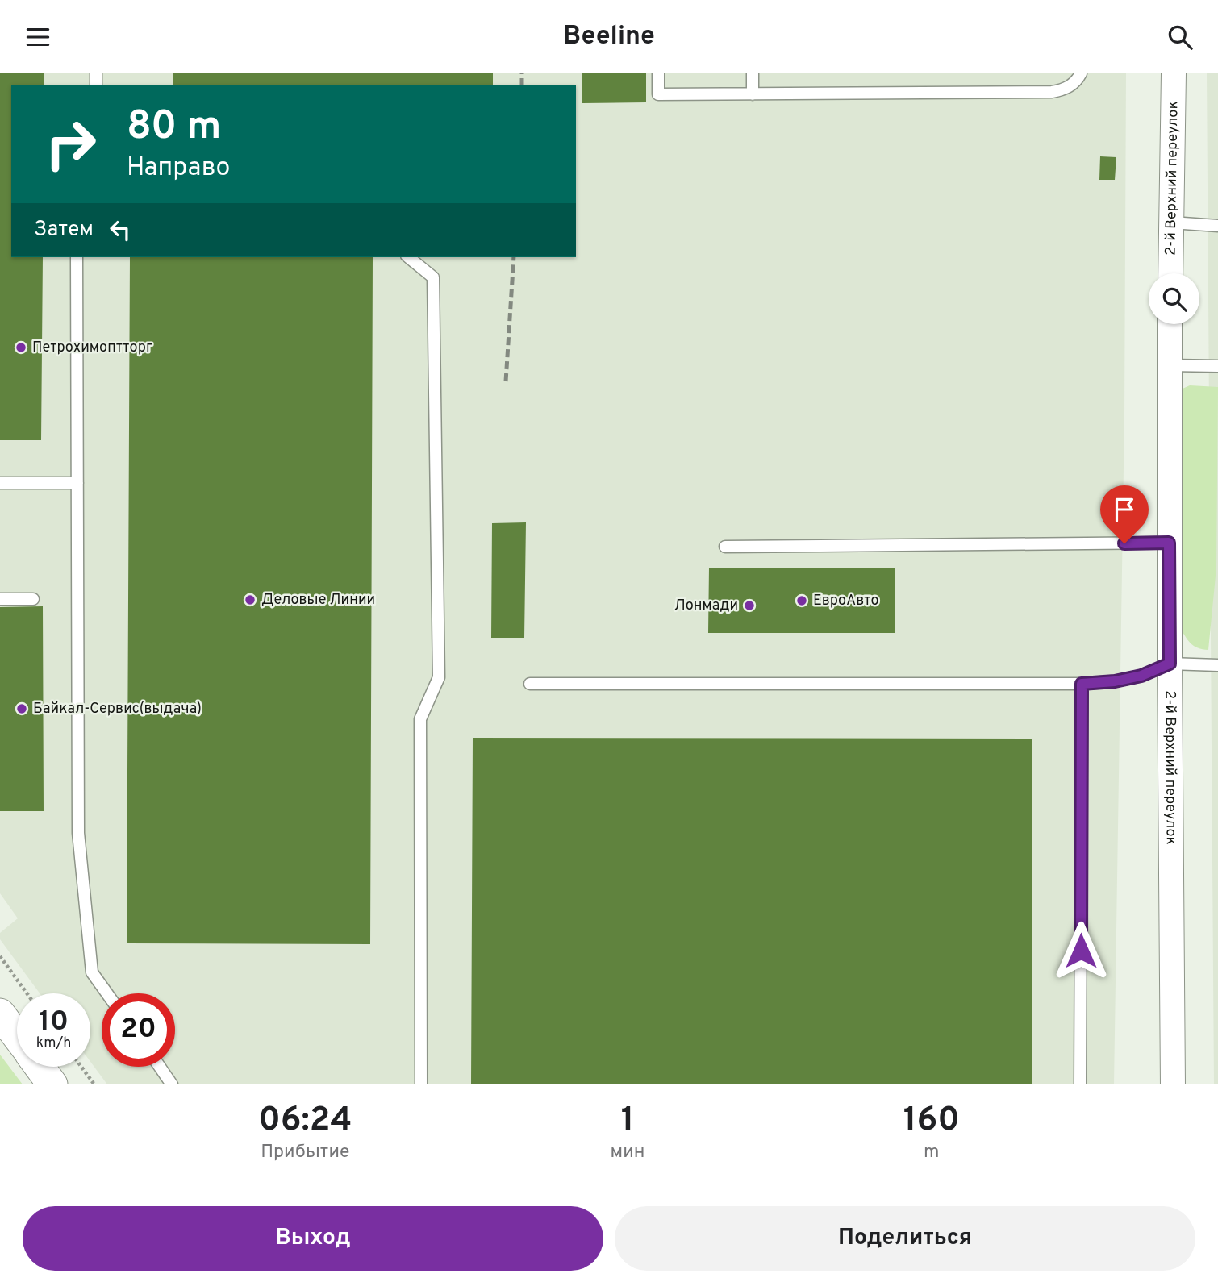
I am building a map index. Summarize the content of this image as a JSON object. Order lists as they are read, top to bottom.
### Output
{
  "streets": {
    "street": ["2-й Верхний переулок"]
  },
  "places": [
    "Петрохимоптторг",
    "Деловые Линии",
    "ЕвроАвто",
    "Лонмади",
    "Байкал-Сервис(выдача)"
  ],
  "page": {
    "header": "Beeline",
    "turn": ["80 m", "Направо"],
    "then": "Затем",
    "speed": "10 km/h",
    "limit": "20",
    "eta": [
      "06:24",
      "Прибытие",
      "1",
      "мин",
      "160",
      "m"
    ],
    "buttons": ["Выход", "Поделиться"]
  }
}
